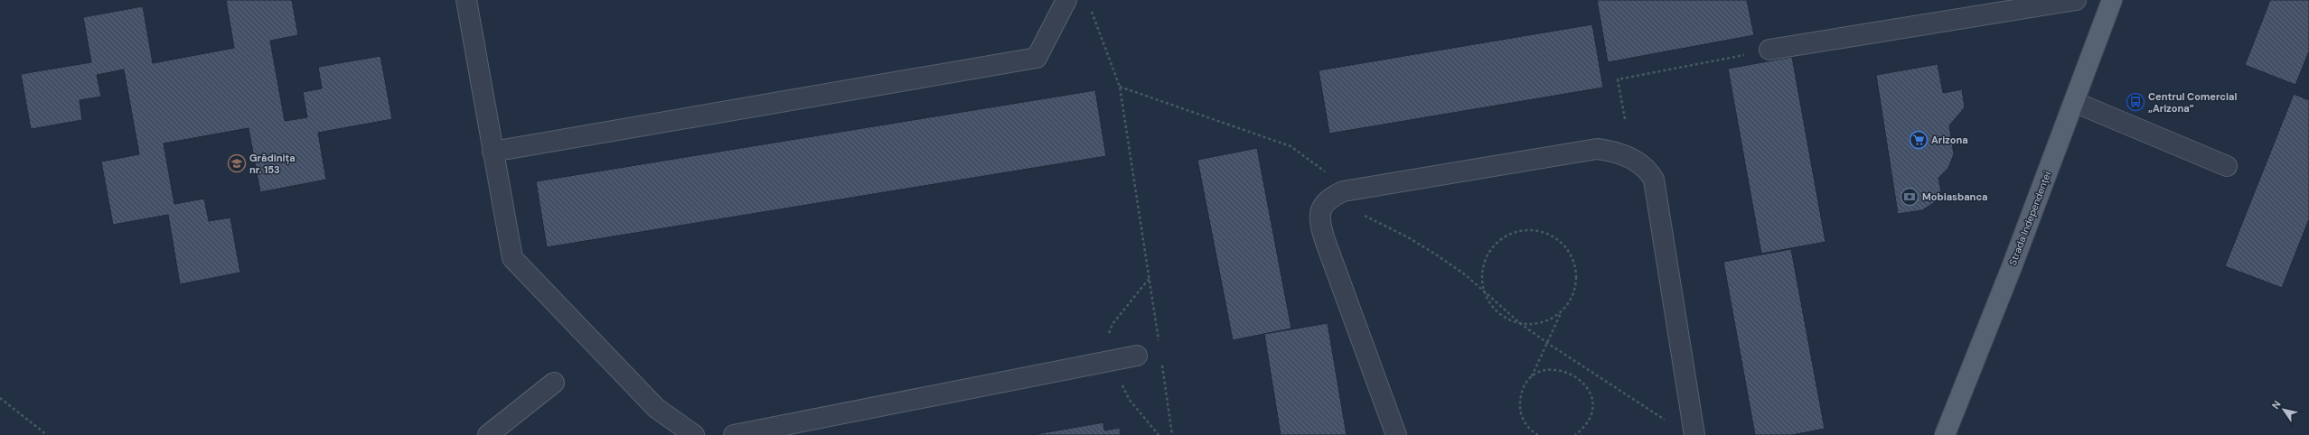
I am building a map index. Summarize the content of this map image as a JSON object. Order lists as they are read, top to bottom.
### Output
{
  "streets": {
    "main road": ["Strada Independenței"]
  },
  "places": {
    "bus stop": ["Centrul Comercial „Arizona”"],
    "supermarket": ["Arizona"],
    "school or university": ["Grădinița nr. 153"],
    "bank": ["Mobiasbanca"]
  },
  "north": "top left"
}
